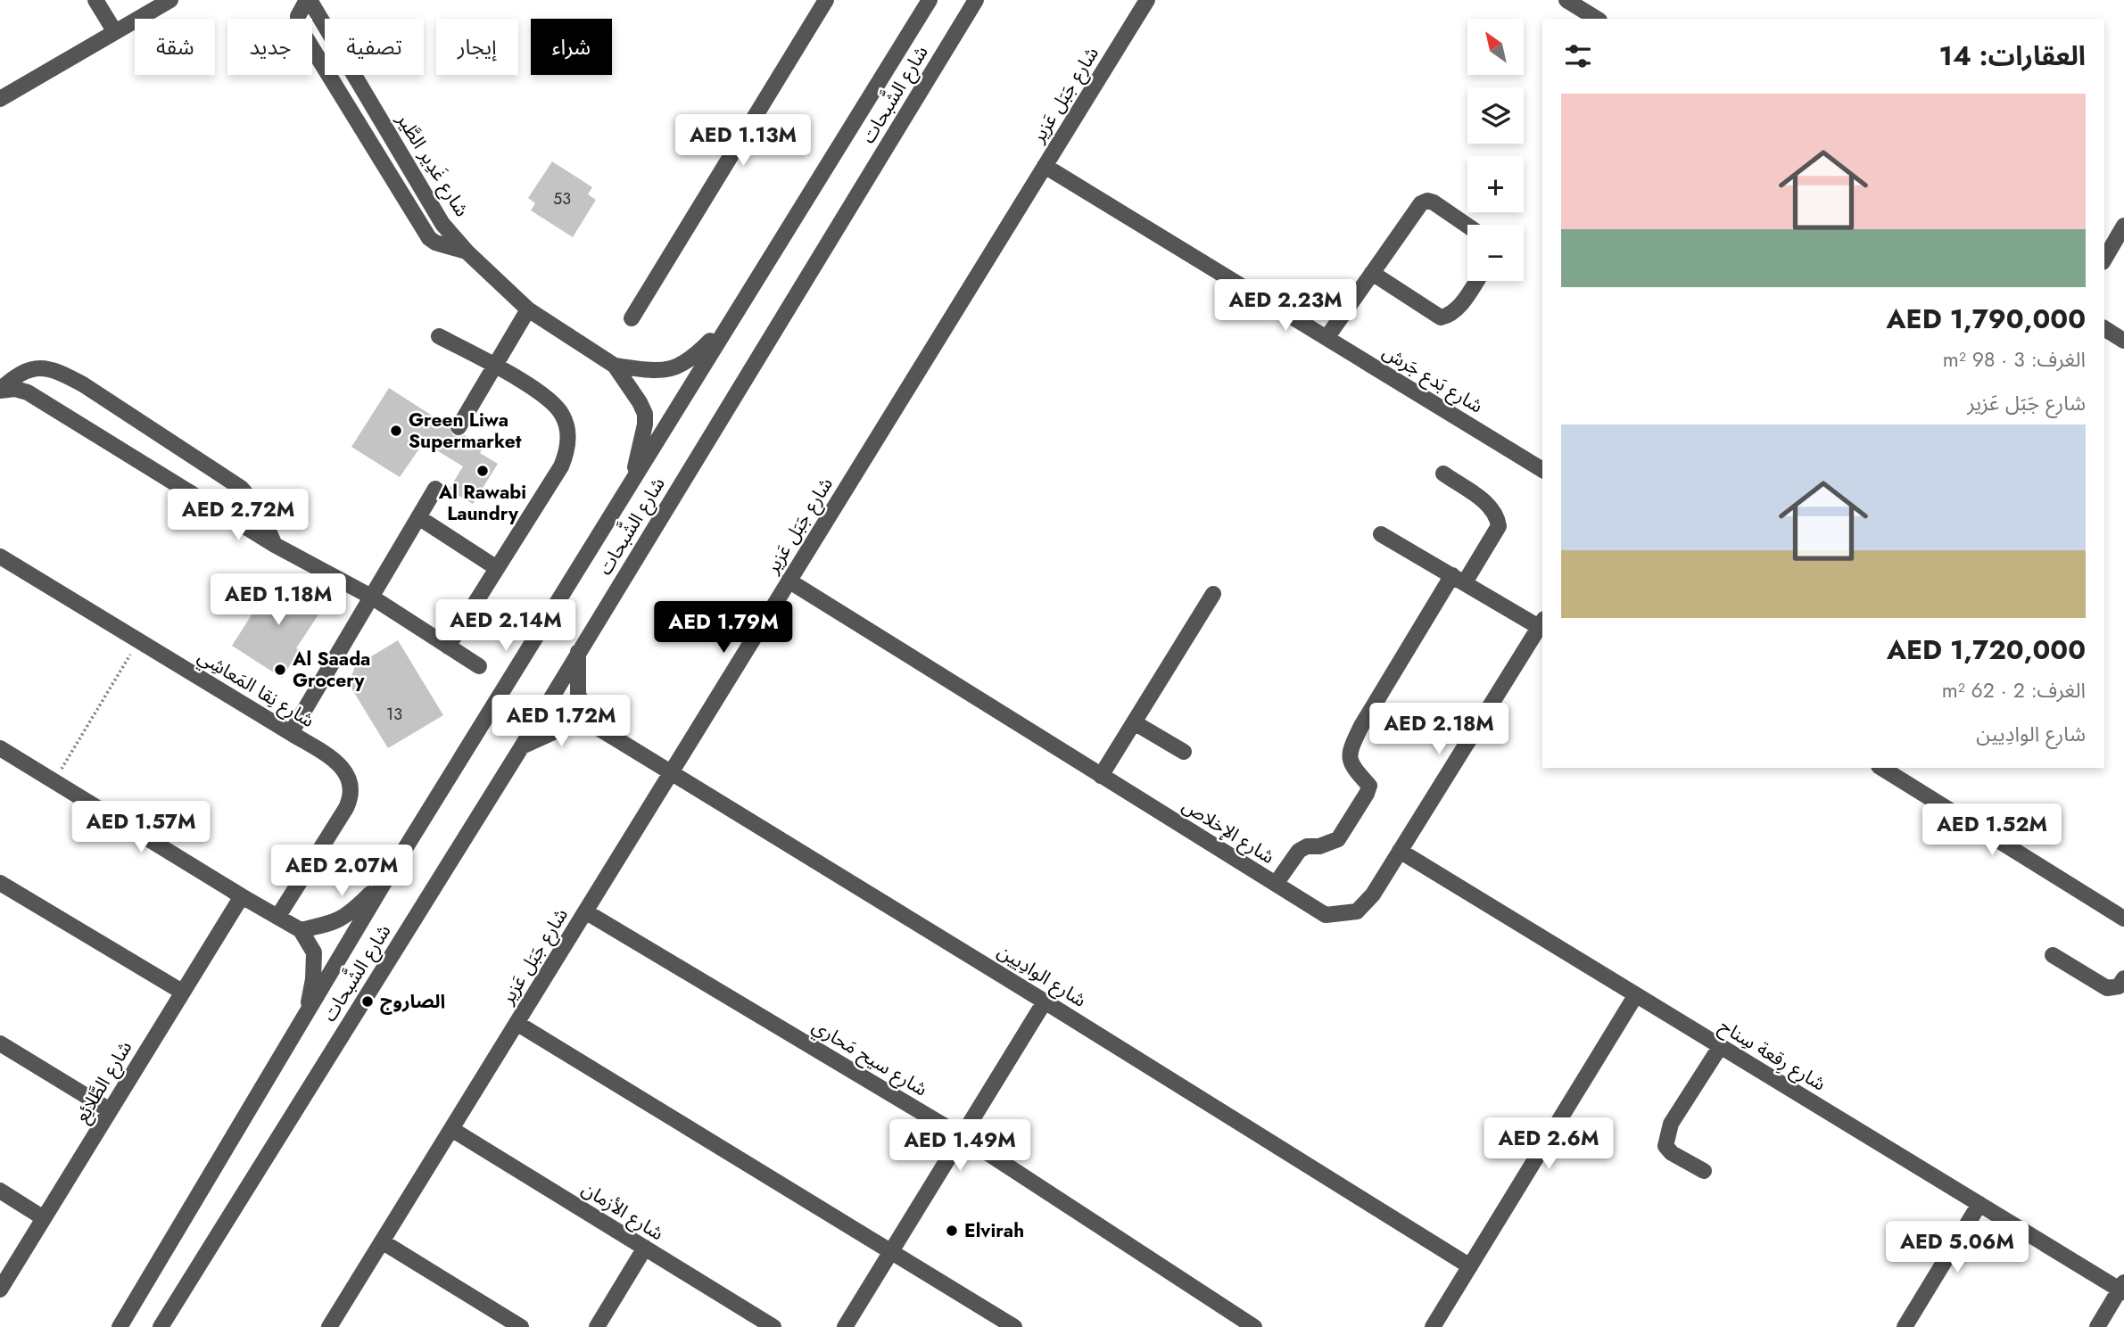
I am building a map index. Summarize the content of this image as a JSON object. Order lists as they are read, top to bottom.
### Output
{
  "streets": {
    "street": [
      "شارع الشَّبحات",
      "شارع جَبَل عَزير",
      "شارع غَدِير الطَّير",
      "شارع بَدع جَرش",
      "شارع نِقا المَعاشِي",
      "شارع الإخلاص",
      "شارع الوادِيين",
      "شارع رِقعة سِناح",
      "شارع سيح مَحاري",
      "شارع الطَّلائِع",
      "شارع الأزمان"
    ]
  },
  "crossings": [
    ["شارع الشَّبحات", "شارع غَدِير الطَّير"],
    ["شارع جَبَل عَزير", "شارع بَدع جَرش"],
    ["شارع جَبَل عَزير", "شارع الإخلاص"],
    ["شارع جَبَل عَزير", "شارع الوادِيين"],
    ["شارع جَبَل عَزير", "شارع سيح مَحاري"],
    ["شارع جَبَل عَزير", "شارع الأزمان"],
    ["شارع الإخلاص", "شارع رِقعة سِناح"]
  ],
  "places": [
    "Green Liwa Supermarket",
    "Al Rawabi Laundry",
    "Al Saada Grocery",
    "الصاروج",
    "Elvirah"
  ],
  "house_numbers": ["53", "13"],
  "north": "top left",
  "page": {
    "map_buttons": ["+", "−"],
    "chip": [
      "شراء",
      "إيجار",
      "تصفية",
      "جديد",
      "شقة"
    ],
    "heading": "العقارات: 14",
    "list": [
      {
        "name": "AED 1,790,000",
        "note": "الغرف: 3 · 98 m² · شارع جَبَل عَزير"
      },
      {
        "name": "AED 1,720,000",
        "note": "الغرف: 2 · 62 m² · شارع الوادِيين"
      }
    ],
    "price": [
      "AED 1.13M",
      "AED 2.23M",
      "AED 2.72M",
      "AED 1.18M",
      "AED 2.14M",
      "AED 1.79M",
      "AED 1.72M",
      "AED 2.18M",
      "AED 1.57M",
      "AED 1.52M",
      "AED 2.07M",
      "AED 2.6M",
      "AED 1.49M",
      "AED 5.06M"
    ]
  }
}
